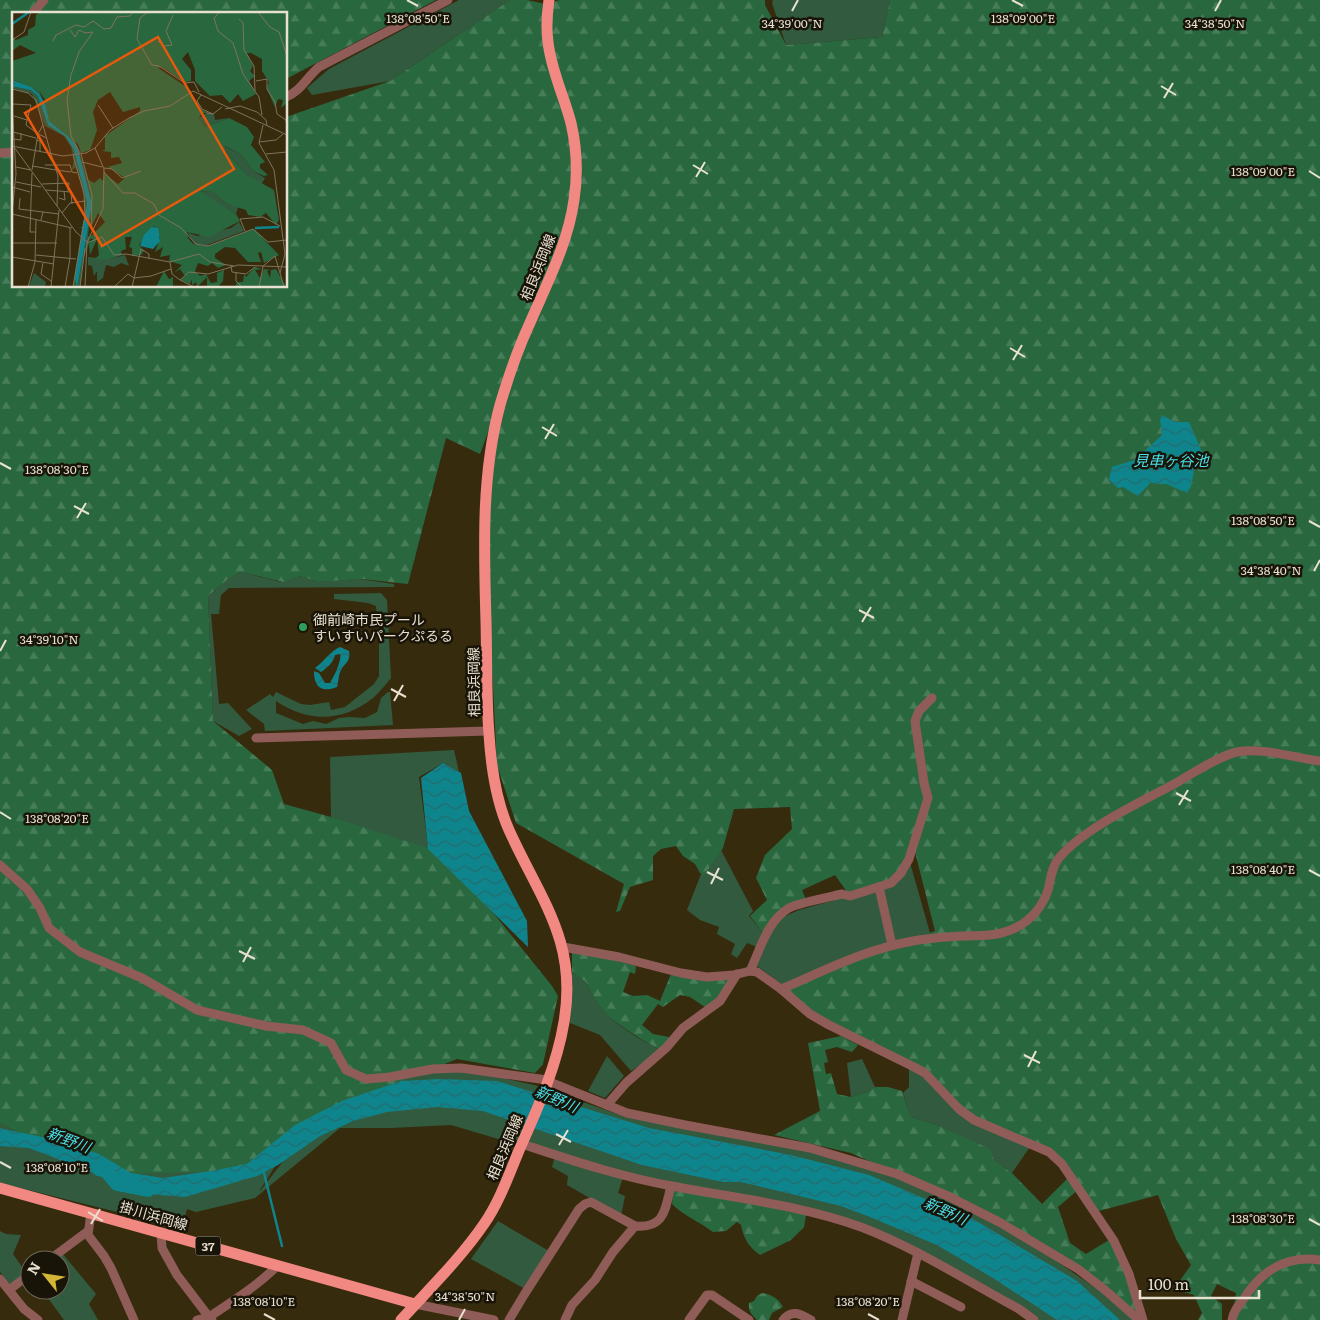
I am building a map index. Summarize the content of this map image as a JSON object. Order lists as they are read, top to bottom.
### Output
{
  "streets": {
    "main road": ["相良浜岡線", "掛川浜岡線", "37"]
  },
  "crossings": [
    ["相良浜岡線", "掛川浜岡線"]
  ],
  "water": ["見串ヶ谷池", "新野川"],
  "places": ["御前崎市民プール すいすいパークぷるる"],
  "scale_bar": "100 m",
  "north": "top left",
  "coordinates": [
    "138°08'50\"E",
    "138°09'00\"E",
    "34°39'00\"N",
    "34°38'50\"N",
    "138°08'30\"E",
    "34°38'40\"N",
    "34°39'10\"N",
    "138°08'20\"E",
    "138°08'40\"E",
    "138°08'10\"E"
  ]
}
